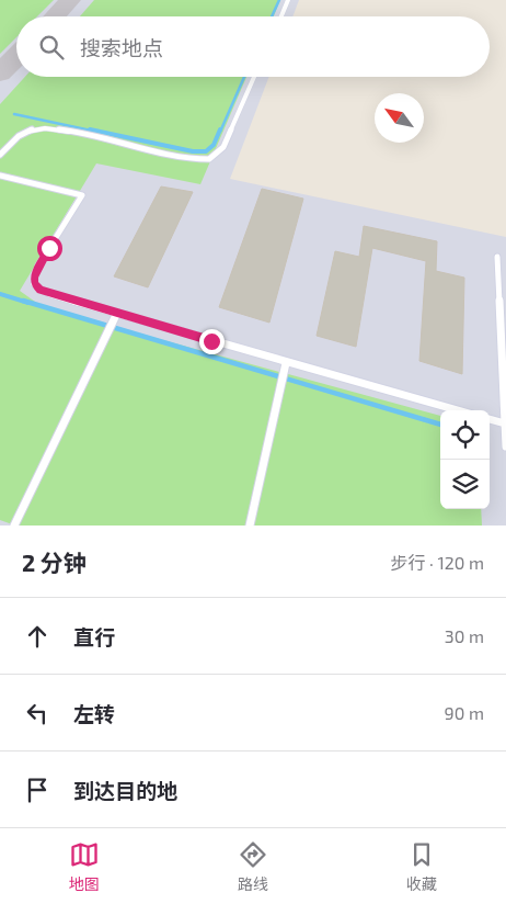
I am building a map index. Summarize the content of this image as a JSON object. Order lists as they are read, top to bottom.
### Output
{
  "north": "top left",
  "page": {
    "search": "搜索地点",
    "heading": ["2 分钟", "步行 · 120 m"],
    "list": [
      ["直行", "30 m"],
      ["左转", "90 m"],
      "到达目的地"
    ],
    "nav": ["地图", "路线", "收藏"]
  }
}
